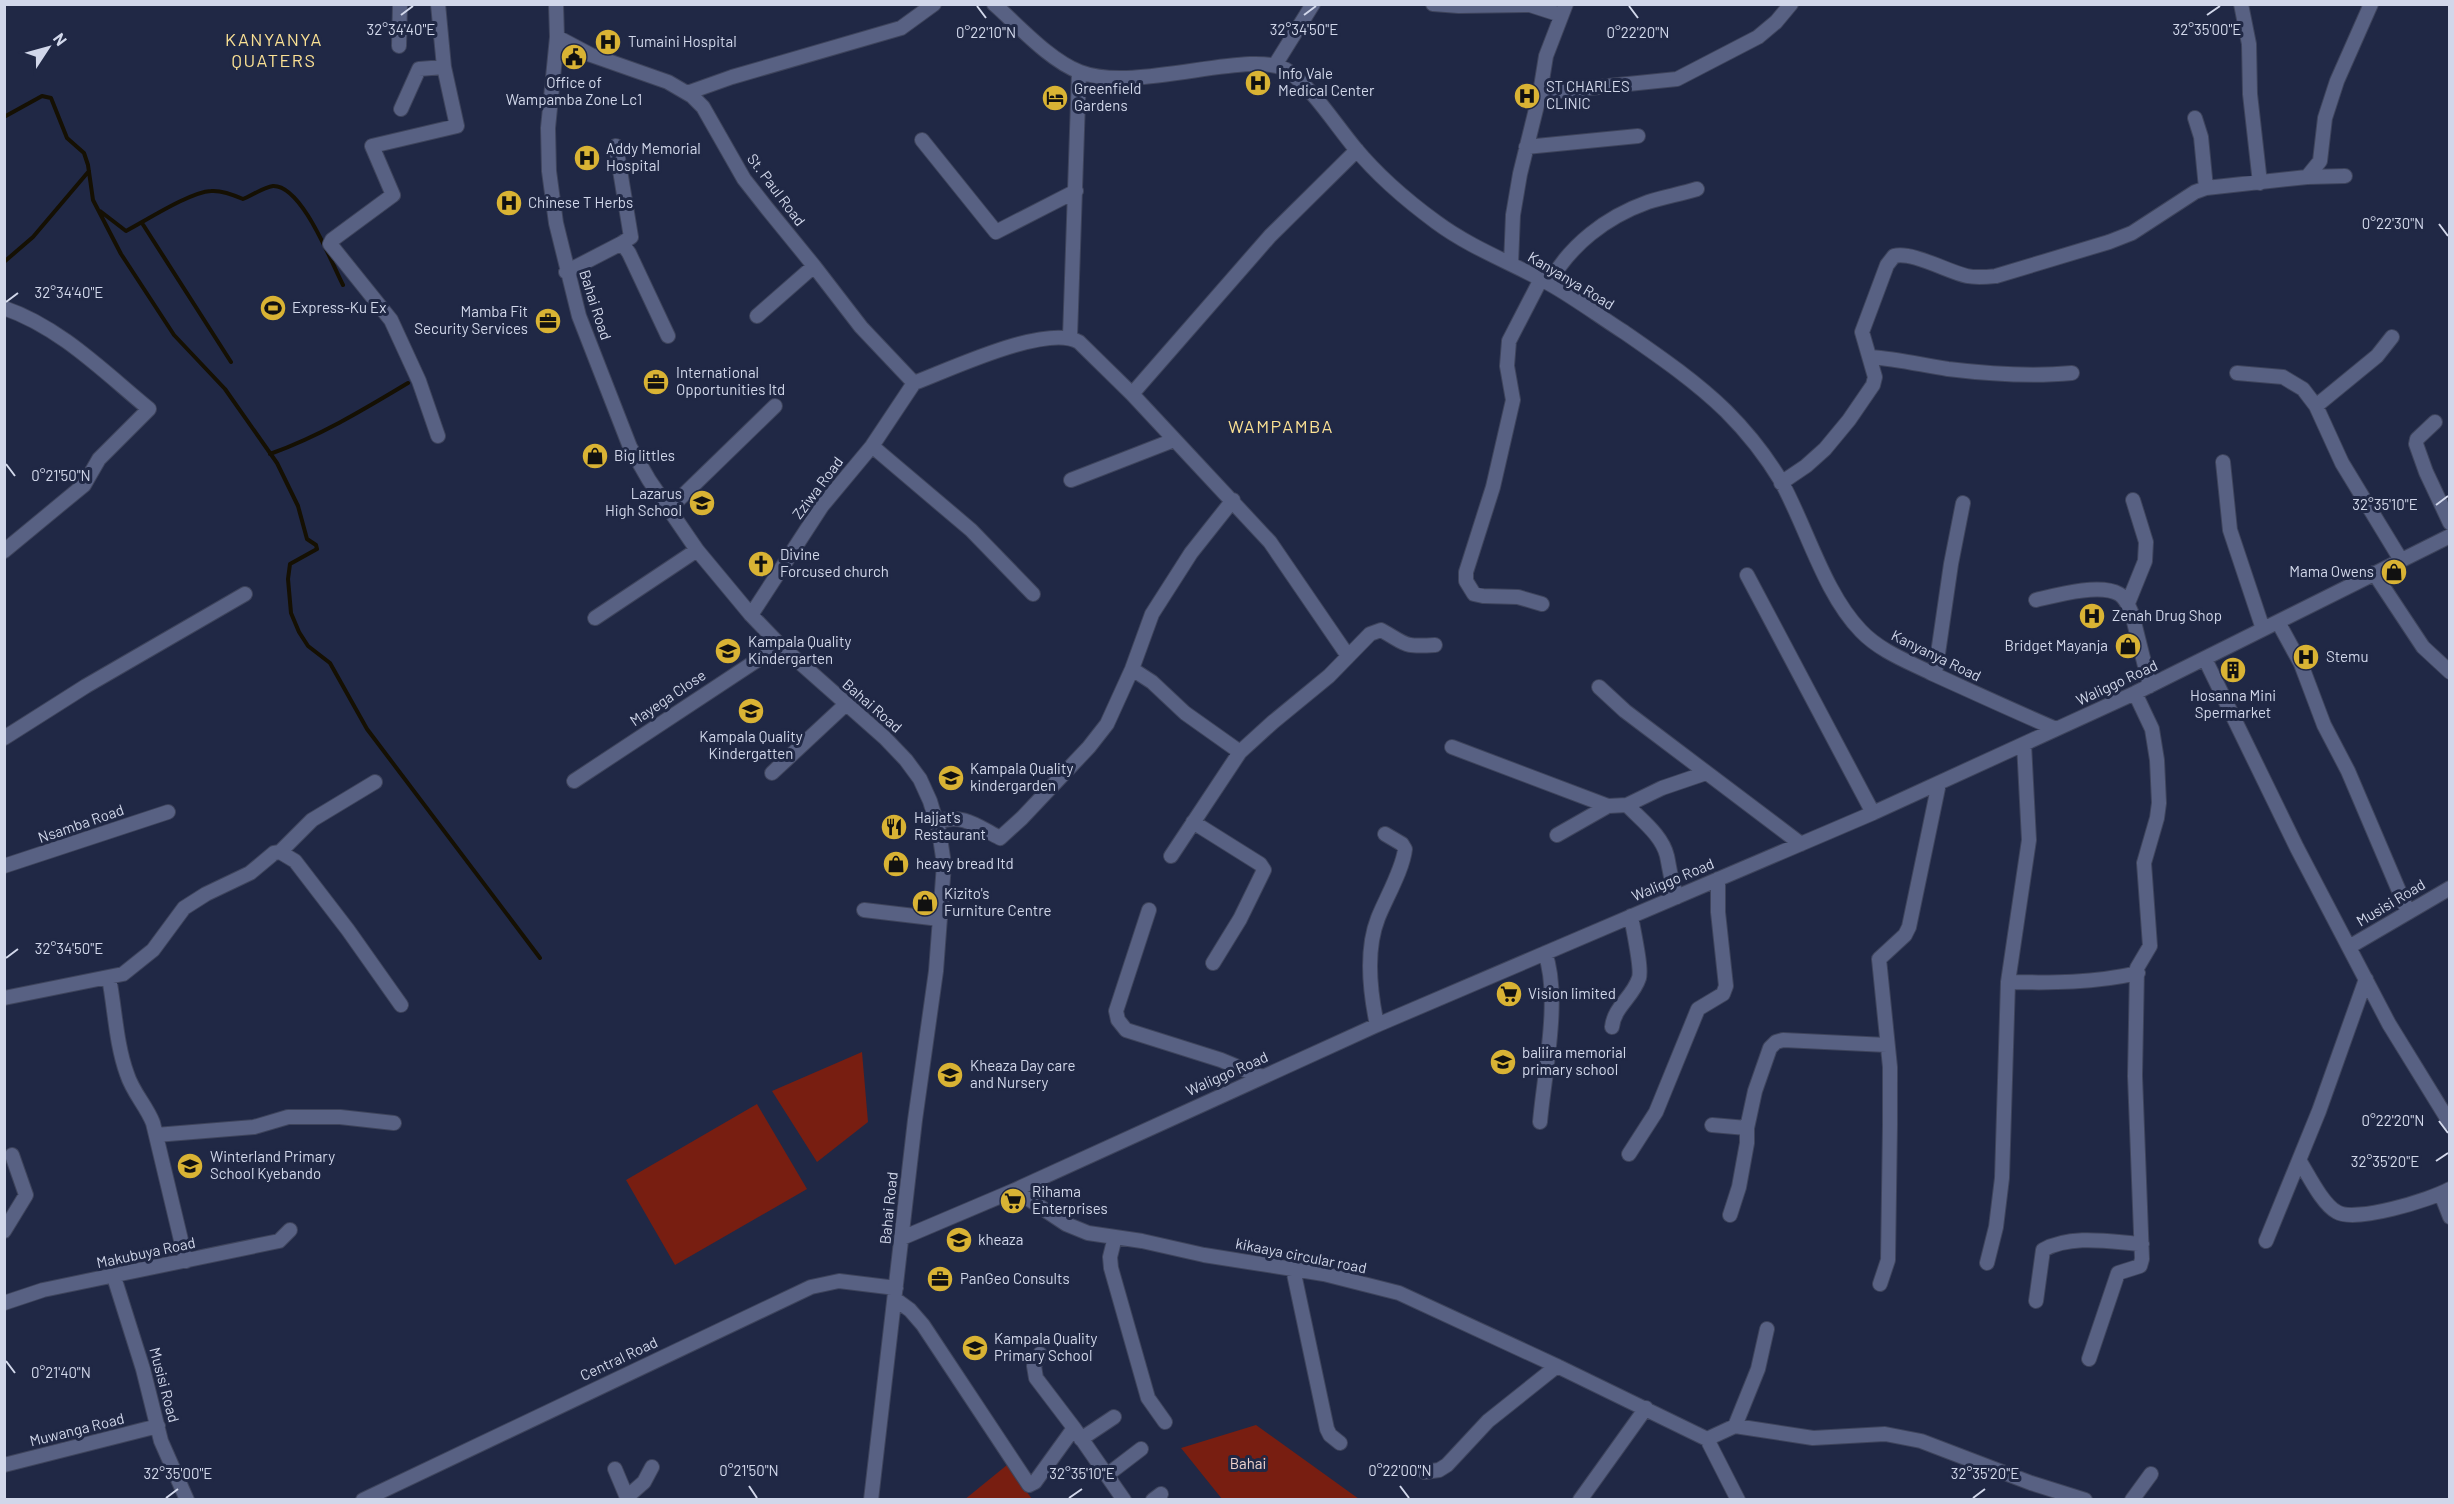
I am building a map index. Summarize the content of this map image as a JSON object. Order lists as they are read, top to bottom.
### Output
{
  "streets": {
    "street": [
      "St. Paul Road",
      "Kanyanya Road",
      "Bahai Road",
      "Zziwa Road",
      "Waliggo Road",
      "Mayega Close",
      "Nsamba Road",
      "Musisi Road",
      "Makubuya Road",
      "kikaaya circular road",
      "Central Road",
      "Muwanga Road"
    ]
  },
  "crossings": [
    ["St. Paul Road", "Bahai Road"],
    ["St. Paul Road", "Zziwa Road"],
    ["Kanyanya Road", "Waliggo Road"],
    ["Bahai Road", "Zziwa Road"],
    ["Bahai Road", "Waliggo Road"],
    ["Bahai Road", "Mayega Close"],
    ["Bahai Road", "Central Road"],
    ["Waliggo Road", "kikaaya circular road"],
    ["Musisi Road", "Makubuya Road"],
    ["Musisi Road", "Muwanga Road"]
  ],
  "districts": ["KANYANYA QUATERS", "WAMPAMBA"],
  "parks": ["Bahai"],
  "places": {
    "hospital": [
      "Tumaini Hospital",
      "Info Vale Medical Center",
      "ST CHARLES CLINIC",
      "Addy Memorial Hospital",
      "Chinese T Herbs",
      "Zenah Drug Shop",
      "Stemu"
    ],
    "public building": ["Office of Wampamba Zone Lc1"],
    "hotel": ["Greenfield Gardens"],
    "sports": ["Express-Ku Ex"],
    "office": ["Mamba Fit Security Services", "International Opportunities ltd", "PanGeo Consults"],
    "shop": [
      "Big littles",
      "Mama Owens",
      "Bridget Mayanja",
      "heavy bread ltd",
      "Kizito's Furniture Centre"
    ],
    "school or university": [
      "Lazarus High School",
      "Kampala Quality Kindergarten",
      "Kampala Quality Kindergatten",
      "Kampala Quality kindergarden",
      "baliira memorial primary school",
      "Kheaza Day care and Nursery",
      "Winterland Primary School Kyebando",
      "kheaza",
      "Kampala Quality Primary School"
    ],
    "church": ["Divine Forcused church"],
    "building": ["Hosanna Mini Spermarket"],
    "restaurant": ["Hajjat's Restaurant"],
    "supermarket": ["Vision limited", "Rihama Enterprises"]
  },
  "north": "top right",
  "coordinates": [
    "32°34'40\"E",
    "32°34'50\"E",
    "32°35'00\"E",
    "0°22'10\"N",
    "0°22'20\"N",
    "0°22'30\"N",
    "0°21'50\"N",
    "32°35'10\"E",
    "32°35'20\"E",
    "0°21'40\"N",
    "0°22'00\"N"
  ]
}
